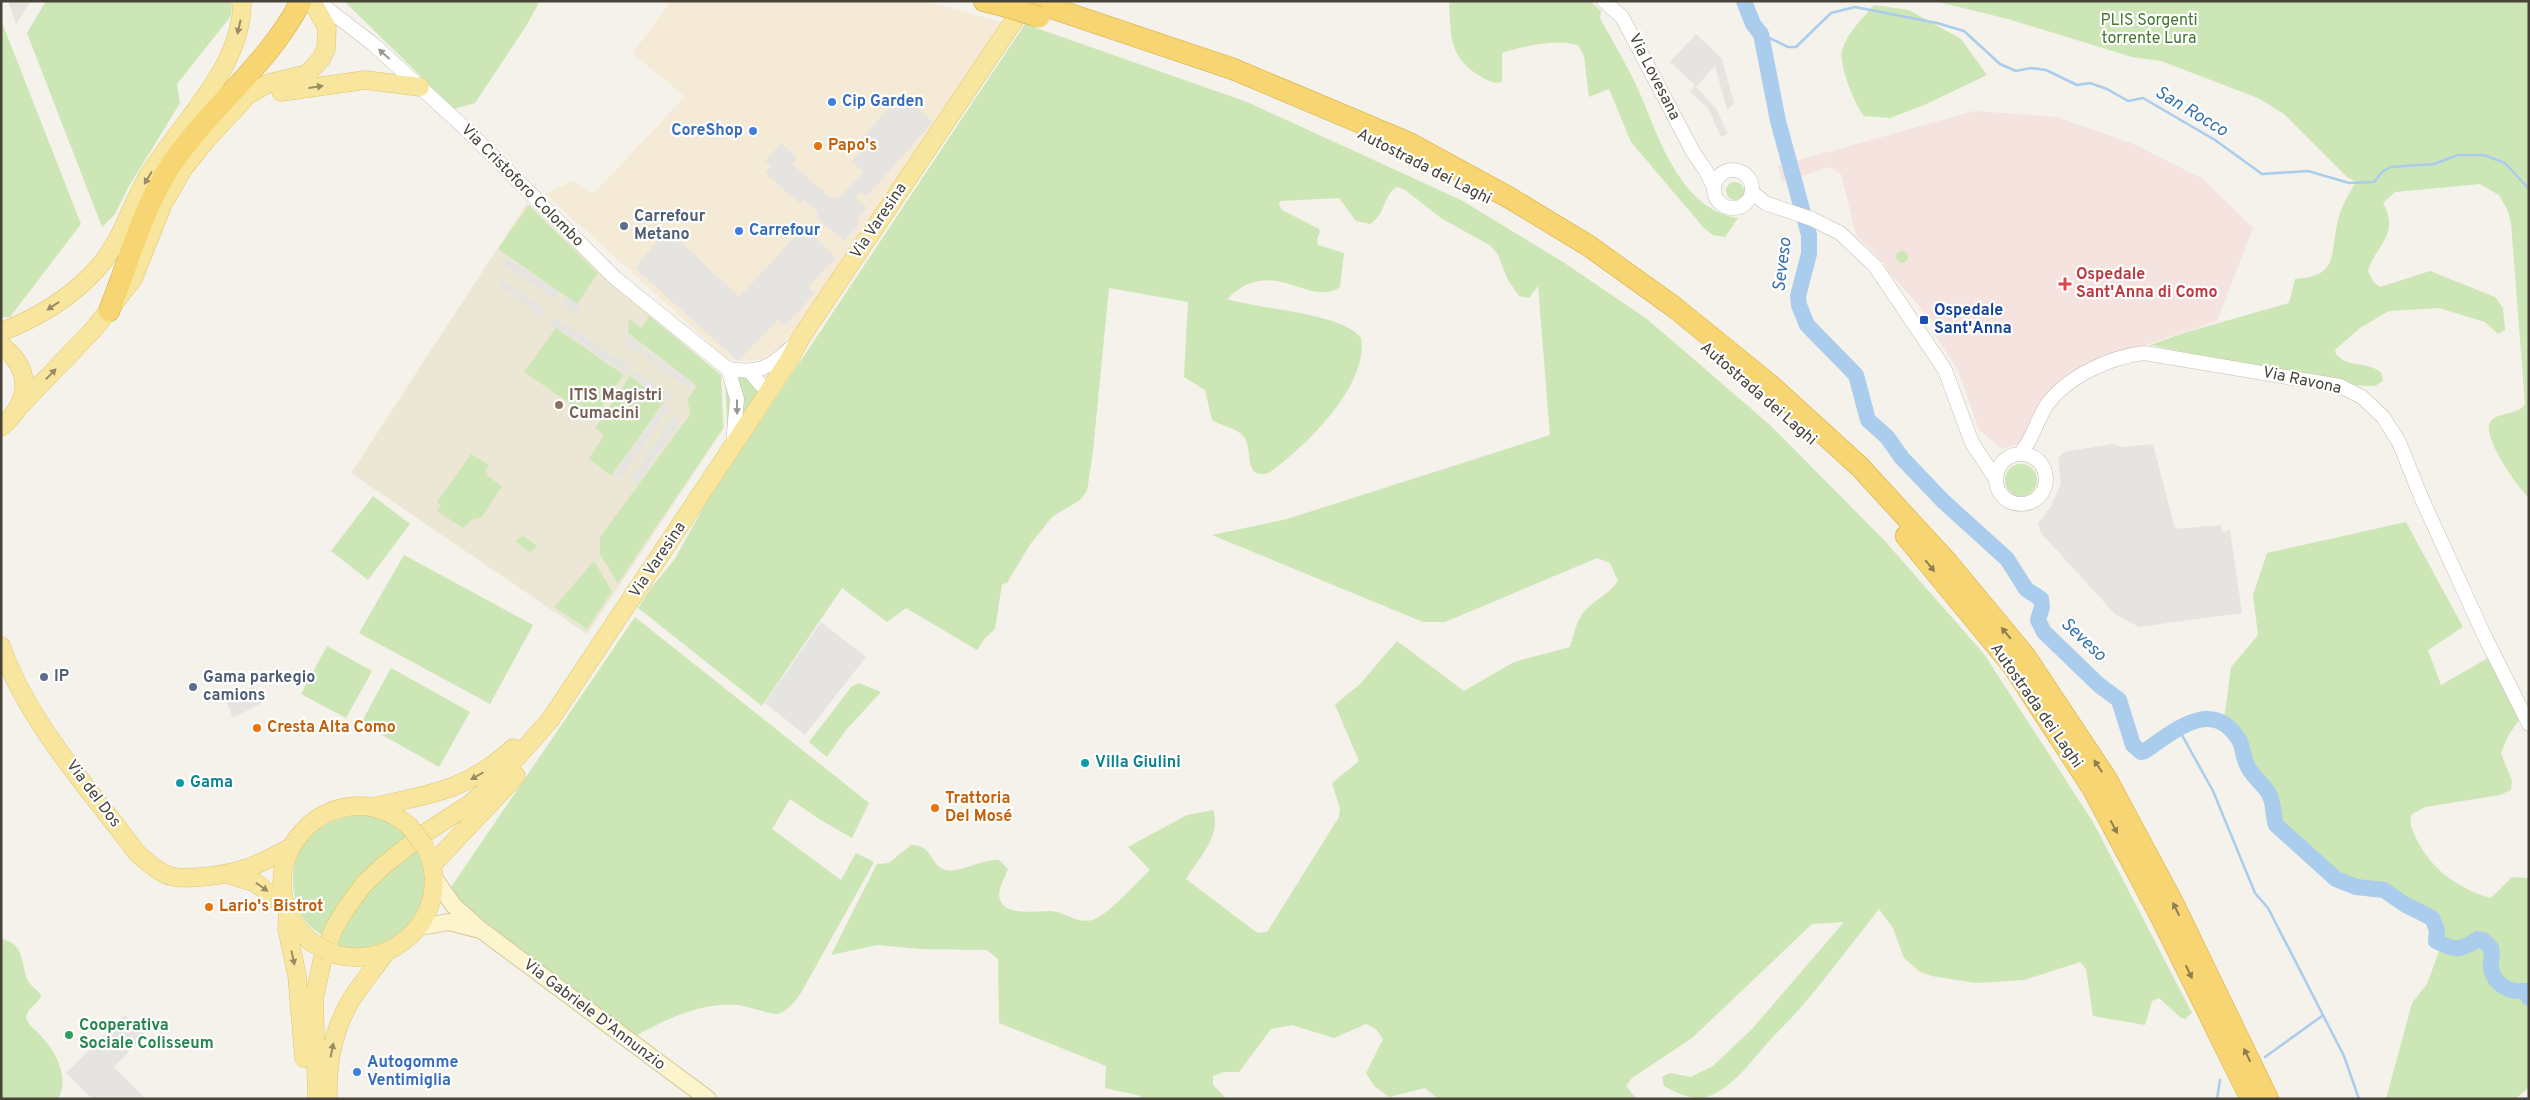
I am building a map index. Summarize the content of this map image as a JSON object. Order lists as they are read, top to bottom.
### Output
{
  "streets": {
    "highway": ["Autostrada dei Laghi"],
    "main road": ["Via Varesina", "Via del Dos", "Via Gabriele D'Annunzio"],
    "street": ["Via Lovesana", "Via Cristoforo Colombo", "Via Ravona"]
  },
  "crossings": [
    ["Autostrada dei Laghi", "Via Varesina"],
    ["Via del Dos", "Via Gabriele D'Annunzio"]
  ],
  "water": ["San Rocco", "Seveso"],
  "parks": ["PLIS Sorgenti torrente Lura"],
  "places": {
    "other": [
      "Cip Garden",
      "CoreShop",
      "Papo's",
      "Carrefour Metano",
      "Carrefour",
      "ITIS Magistri Cumacini",
      "IP",
      "Gama parkegio camions",
      "Cresta Alta Como",
      "Villa Giulini",
      "Gama",
      "Trattoria Del Mosé",
      "Lario's Bistrot",
      "Cooperativa Sociale Colisseum",
      "Autogomme Ventimiglia"
    ],
    "health": ["Ospedale Sant'Anna di Como"],
    "transit": ["Ospedale Sant'Anna"]
  }
}
